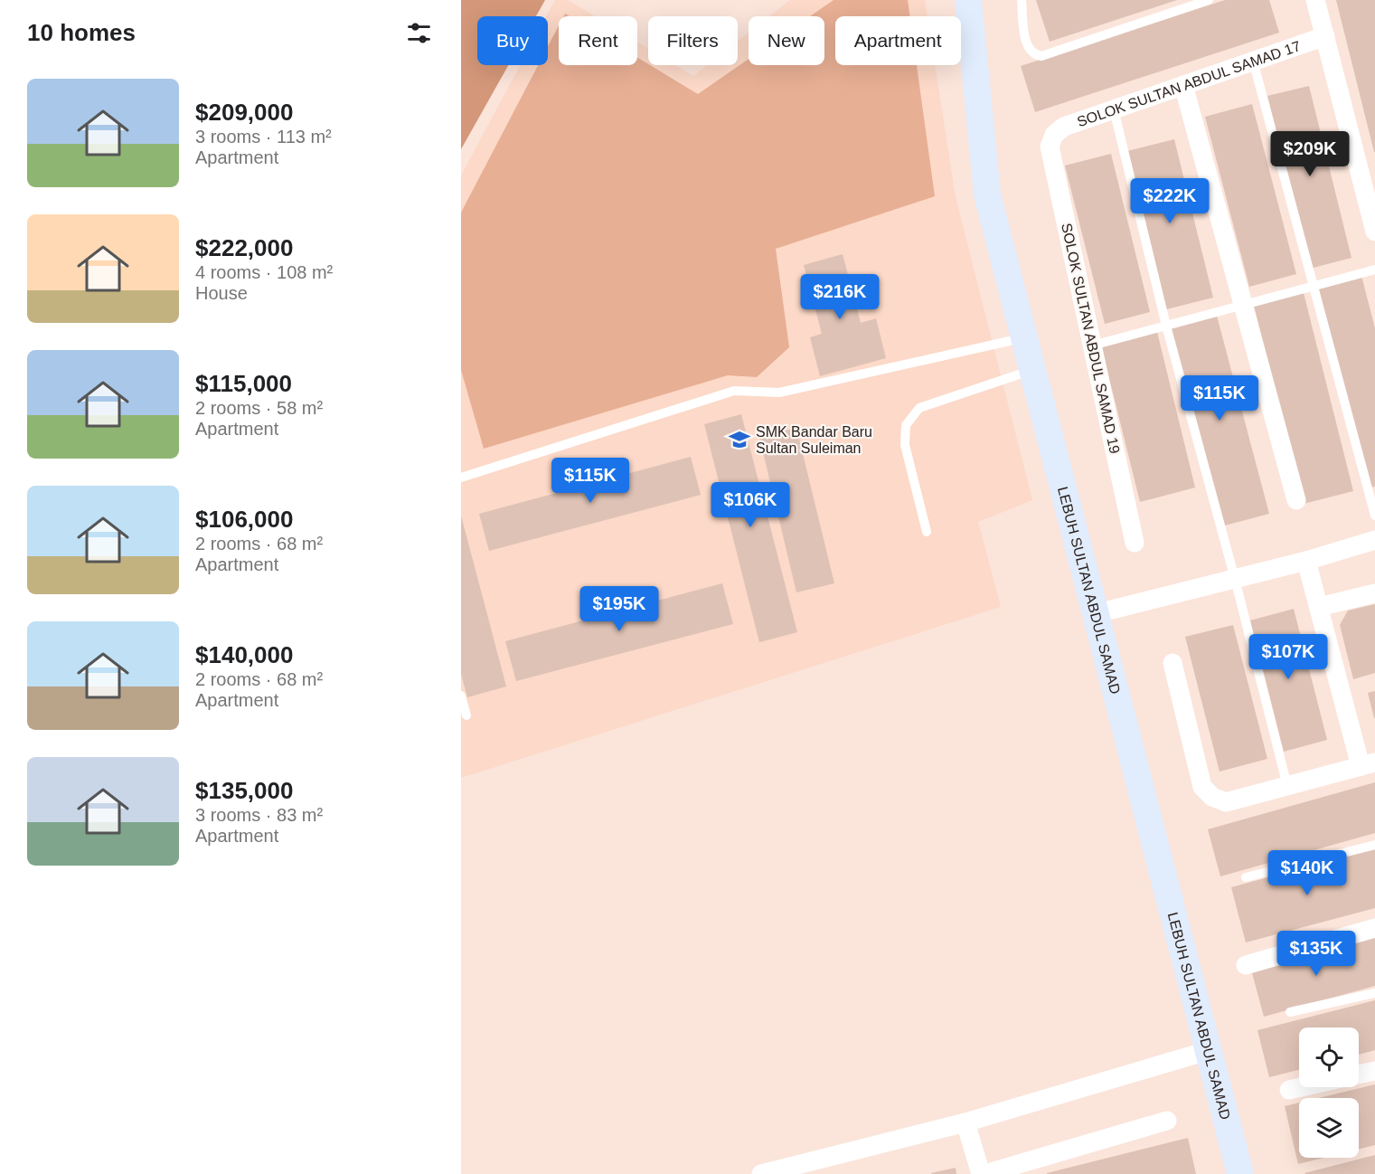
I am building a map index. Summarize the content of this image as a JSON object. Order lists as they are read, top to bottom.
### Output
{
  "streets": {
    "street": ["SOLOK SULTAN ABDUL SAMAD 17", "SOLOK SULTAN ABDUL SAMAD 19", "LEBUH SULTAN ABDUL SAMAD"]
  },
  "crossings": [
    ["SOLOK SULTAN ABDUL SAMAD 17", "SOLOK SULTAN ABDUL SAMAD 19"]
  ],
  "places": {
    "school or university": ["SMK Bandar Baru Sultan Suleiman"]
  },
  "page": {
    "heading": "10 homes",
    "chip": [
      "Buy",
      "Rent",
      "Filters",
      "New",
      "Apartment"
    ],
    "list": [
      {
        "name": "$209,000",
        "note": "3 rooms · 113 m² · Apartment"
      },
      {
        "name": "$222,000",
        "note": "4 rooms · 108 m² · House"
      },
      {
        "name": "$115,000",
        "note": "2 rooms · 58 m² · Apartment"
      },
      {
        "name": "$106,000",
        "note": "2 rooms · 68 m² · Apartment"
      },
      {
        "name": "$140,000",
        "note": "2 rooms · 68 m² · Apartment"
      },
      {
        "name": "$135,000",
        "note": "3 rooms · 83 m² · Apartment"
      }
    ],
    "price": [
      "$209K",
      "$222K",
      "$216K",
      "$115K",
      "$115K",
      "$106K",
      "$195K",
      "$107K",
      "$140K",
      "$135K"
    ]
  }
}
